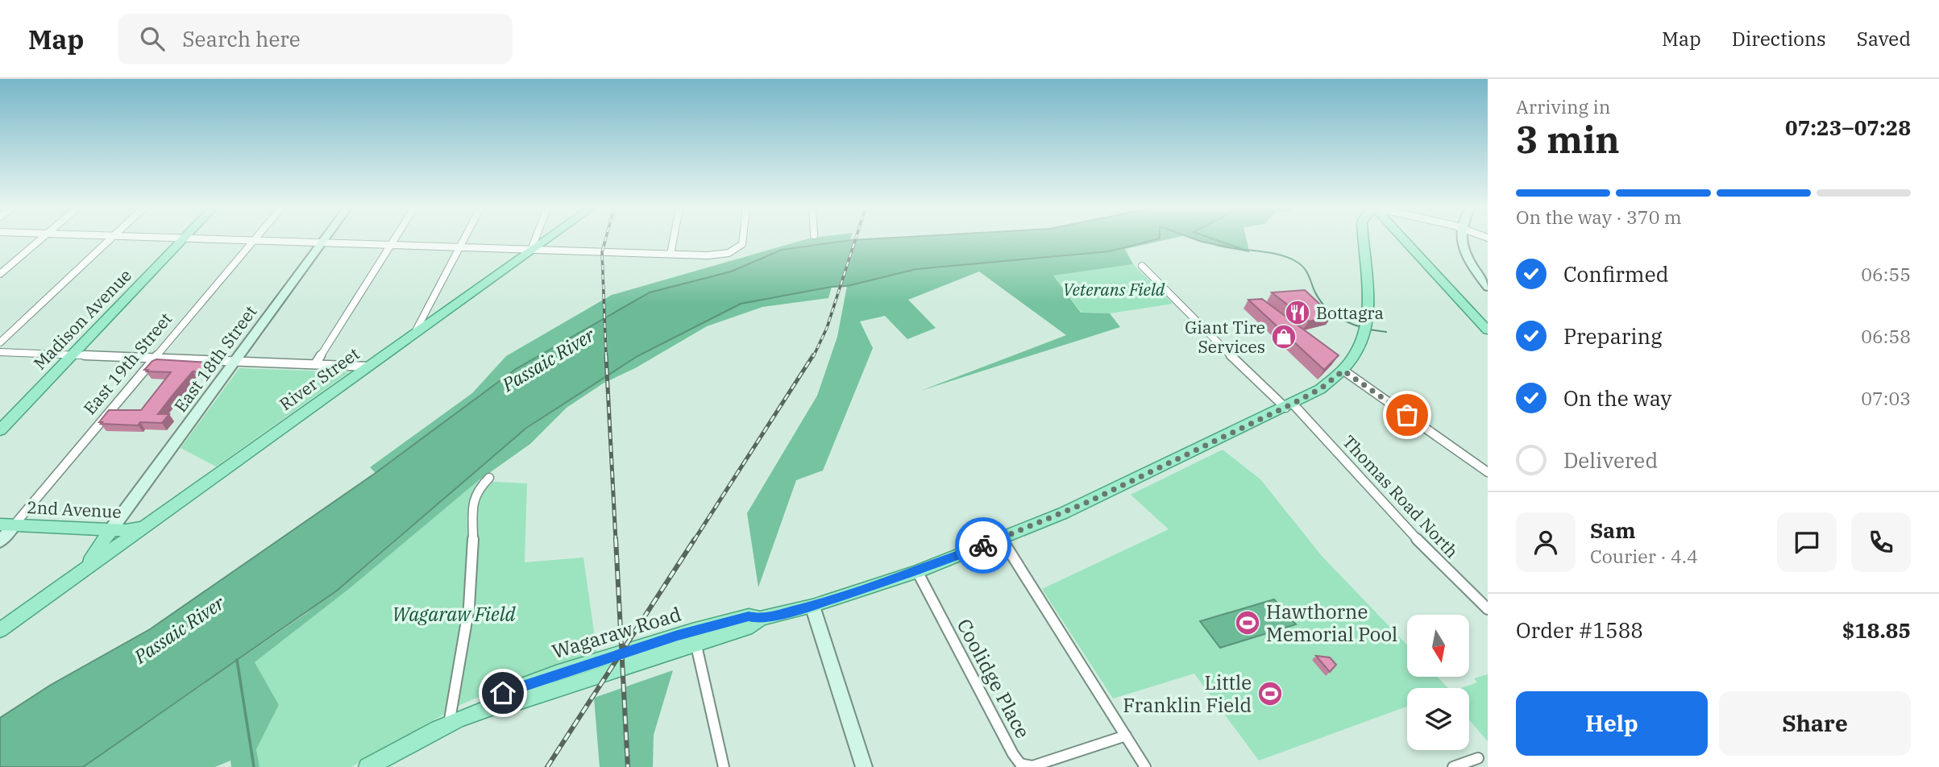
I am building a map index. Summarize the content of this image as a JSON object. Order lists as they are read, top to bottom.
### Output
{
  "streets": {
    "main road": [
      "Madison Avenue",
      "River Street",
      "2nd Avenue",
      "Wagaraw Road"
    ],
    "street": [
      "East 18th Street",
      "East 19th Street",
      "Thomas Road North",
      "Coolidge Place"
    ]
  },
  "crossings": [
    ["East 18th Street", "River Street"],
    ["East 18th Street", "2nd Avenue"],
    ["East 19th Street", "2nd Avenue"],
    ["River Street", "2nd Avenue"],
    ["Thomas Road North", "Wagaraw Road"],
    ["Wagaraw Road", "Coolidge Place"]
  ],
  "water": ["Passaic River"],
  "parks": ["Veterans Field", "Wagaraw Field"],
  "places": {
    "restaurant": ["Bottagra"],
    "shop": ["Giant Tire Services"],
    "sports": ["Hawthorne Memorial Pool", "Little Franklin Field"]
  },
  "north": "bottom",
  "page": {
    "header": "Map",
    "search": "Search here",
    "nav": ["Map", "Directions", "Saved"],
    "heading": ["3 min", "Arriving in", "07:23–07:28"],
    "panel": [
      "Sam",
      "Courier · 4.4",
      "Order #1588",
      "$18.85"
    ],
    "bar": "On the way · 370 m",
    "list": [
      ["Confirmed", "06:55"],
      ["Preparing", "06:58"],
      ["On the way", "07:03"],
      "Delivered"
    ],
    "buttons": ["Help", "Share"]
  }
}
